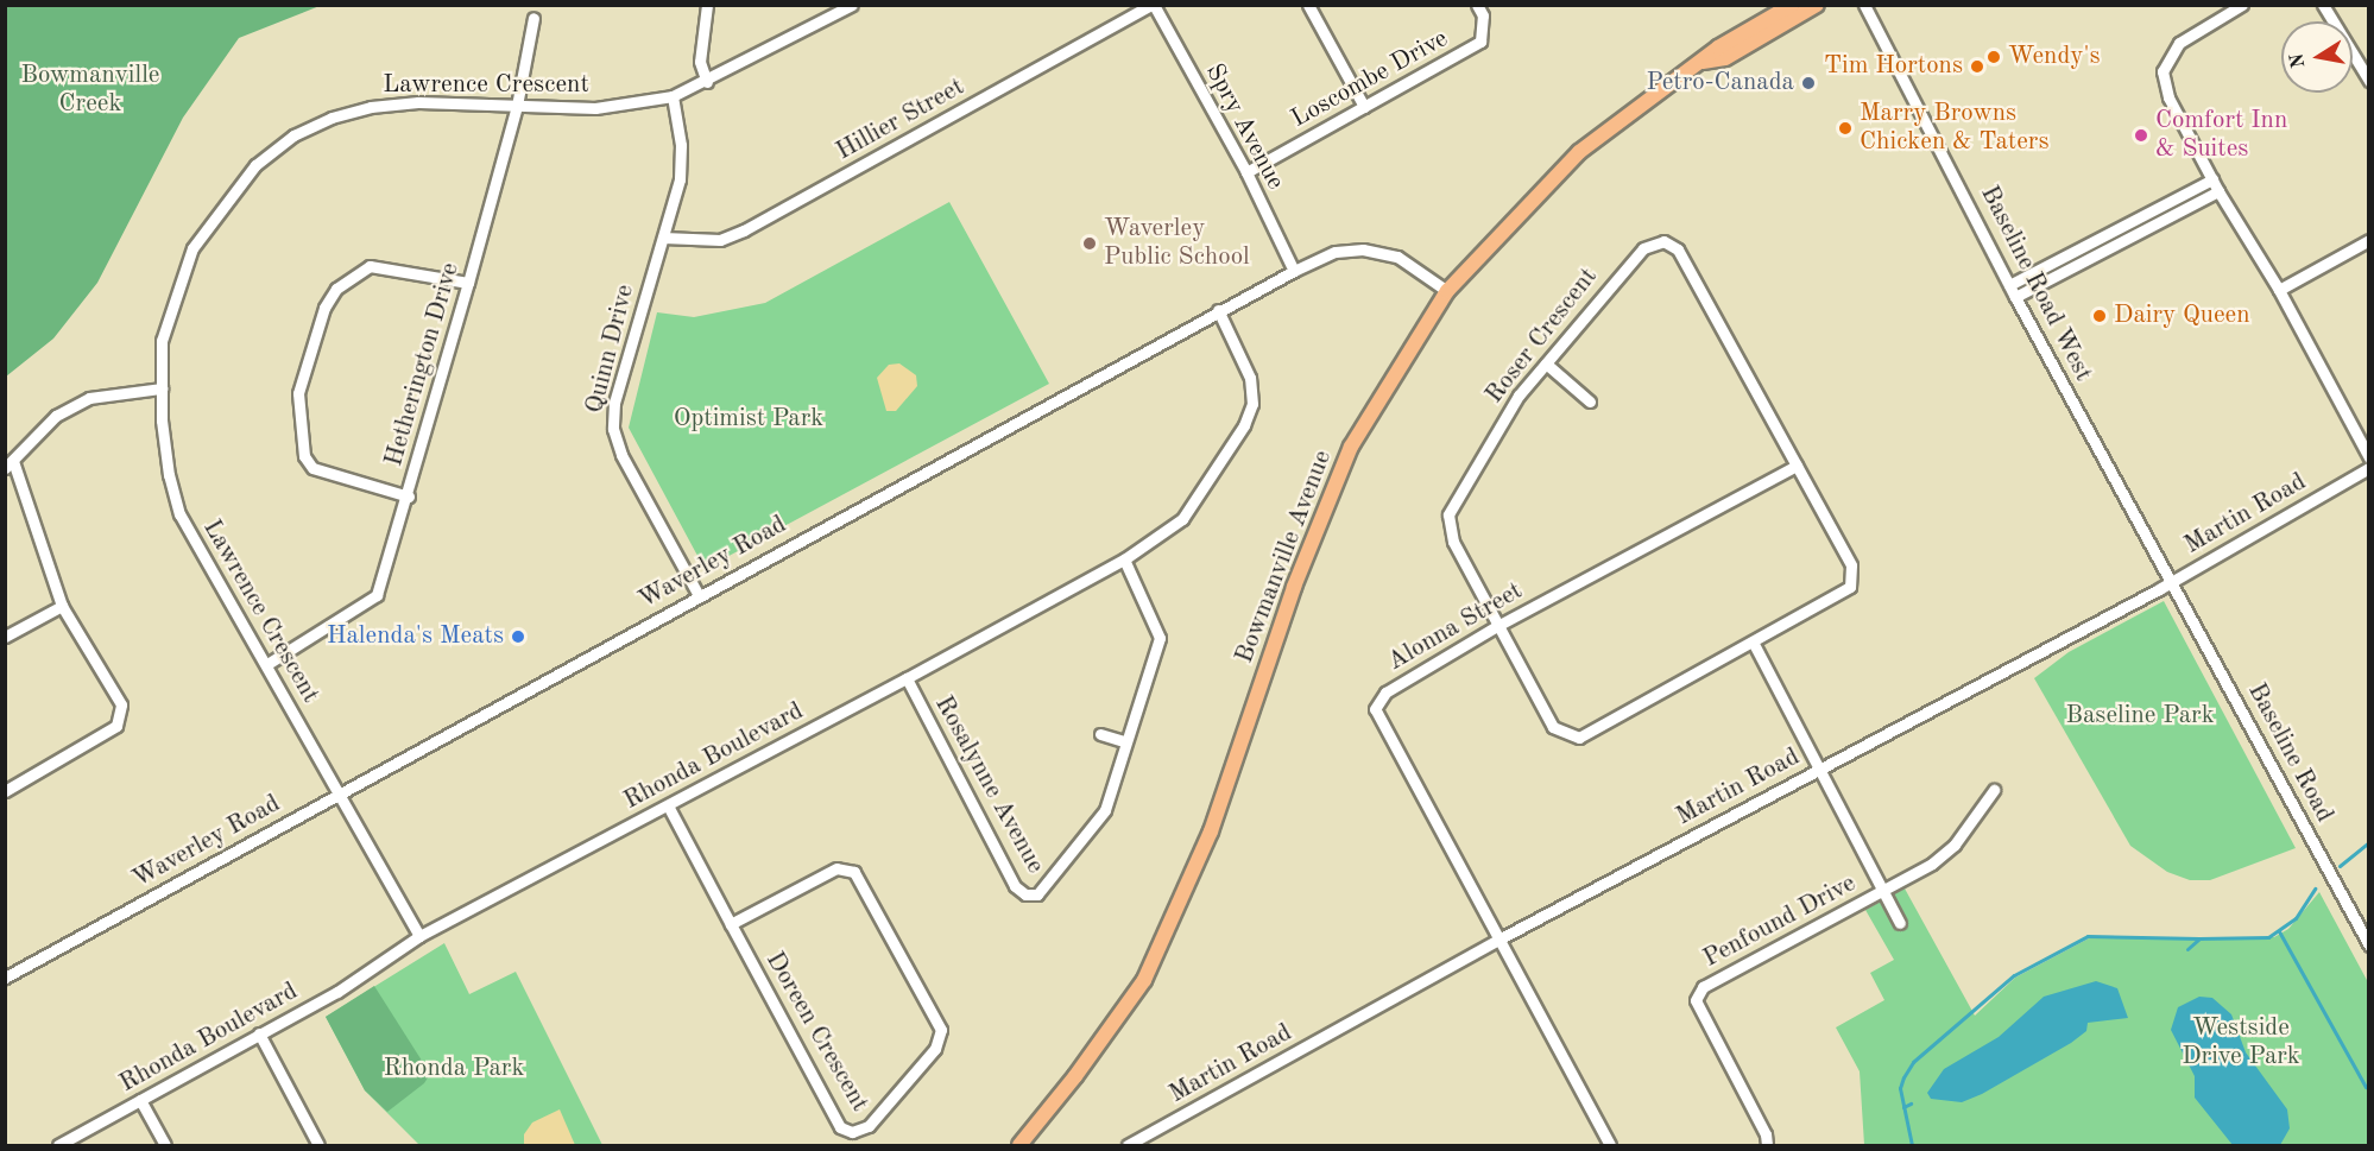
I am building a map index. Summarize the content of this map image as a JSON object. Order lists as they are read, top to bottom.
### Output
{
  "streets": {
    "main road": ["Bowmanville Avenue"],
    "street": [
      "Loscombe Drive",
      "Lawrence Crescent",
      "Hillier Street",
      "Spry Avenue",
      "Baseline Road West",
      "Roser Crescent",
      "Quinn Drive",
      "Hetherington Drive",
      "Martin Road",
      "Waverley Road",
      "Alonna Street",
      "Baseline Road",
      "Rhonda Boulevard",
      "Rosalynne Avenue",
      "Penfound Drive",
      "Doreen Crescent"
    ]
  },
  "crossings": [
    ["Loscombe Drive", "Spry Avenue"],
    ["Lawrence Crescent", "Quinn Drive"],
    ["Lawrence Crescent", "Hetherington Drive"],
    ["Lawrence Crescent", "Waverley Road"],
    ["Lawrence Crescent", "Rhonda Boulevard"],
    ["Hillier Street", "Spry Avenue"],
    ["Hillier Street", "Quinn Drive"],
    ["Spry Avenue", "Waverley Road"],
    ["Baseline Road West", "Martin Road"],
    ["Baseline Road West", "Baseline Road"],
    ["Roser Crescent", "Alonna Street"],
    ["Quinn Drive", "Waverley Road"],
    ["Martin Road", "Alonna Street"],
    ["Martin Road", "Baseline Road"],
    ["Bowmanville Avenue", "Waverley Road"],
    ["Waverley Road", "Rhonda Boulevard"],
    ["Rhonda Boulevard", "Rosalynne Avenue"],
    ["Rhonda Boulevard", "Doreen Crescent"]
  ],
  "parks": [
    "Bowmanville Creek",
    "Optimist Park",
    "Baseline Park",
    "Westside Drive Park",
    "Rhonda Park"
  ],
  "places": [
    "Wendy's",
    "Tim Hortons",
    "Petro-Canada",
    "Marry Browns Chicken & Taters",
    "Comfort Inn & Suites",
    "Waverley Public School",
    "Dairy Queen",
    "Halenda's Meats"
  ],
  "north": "left"
}
